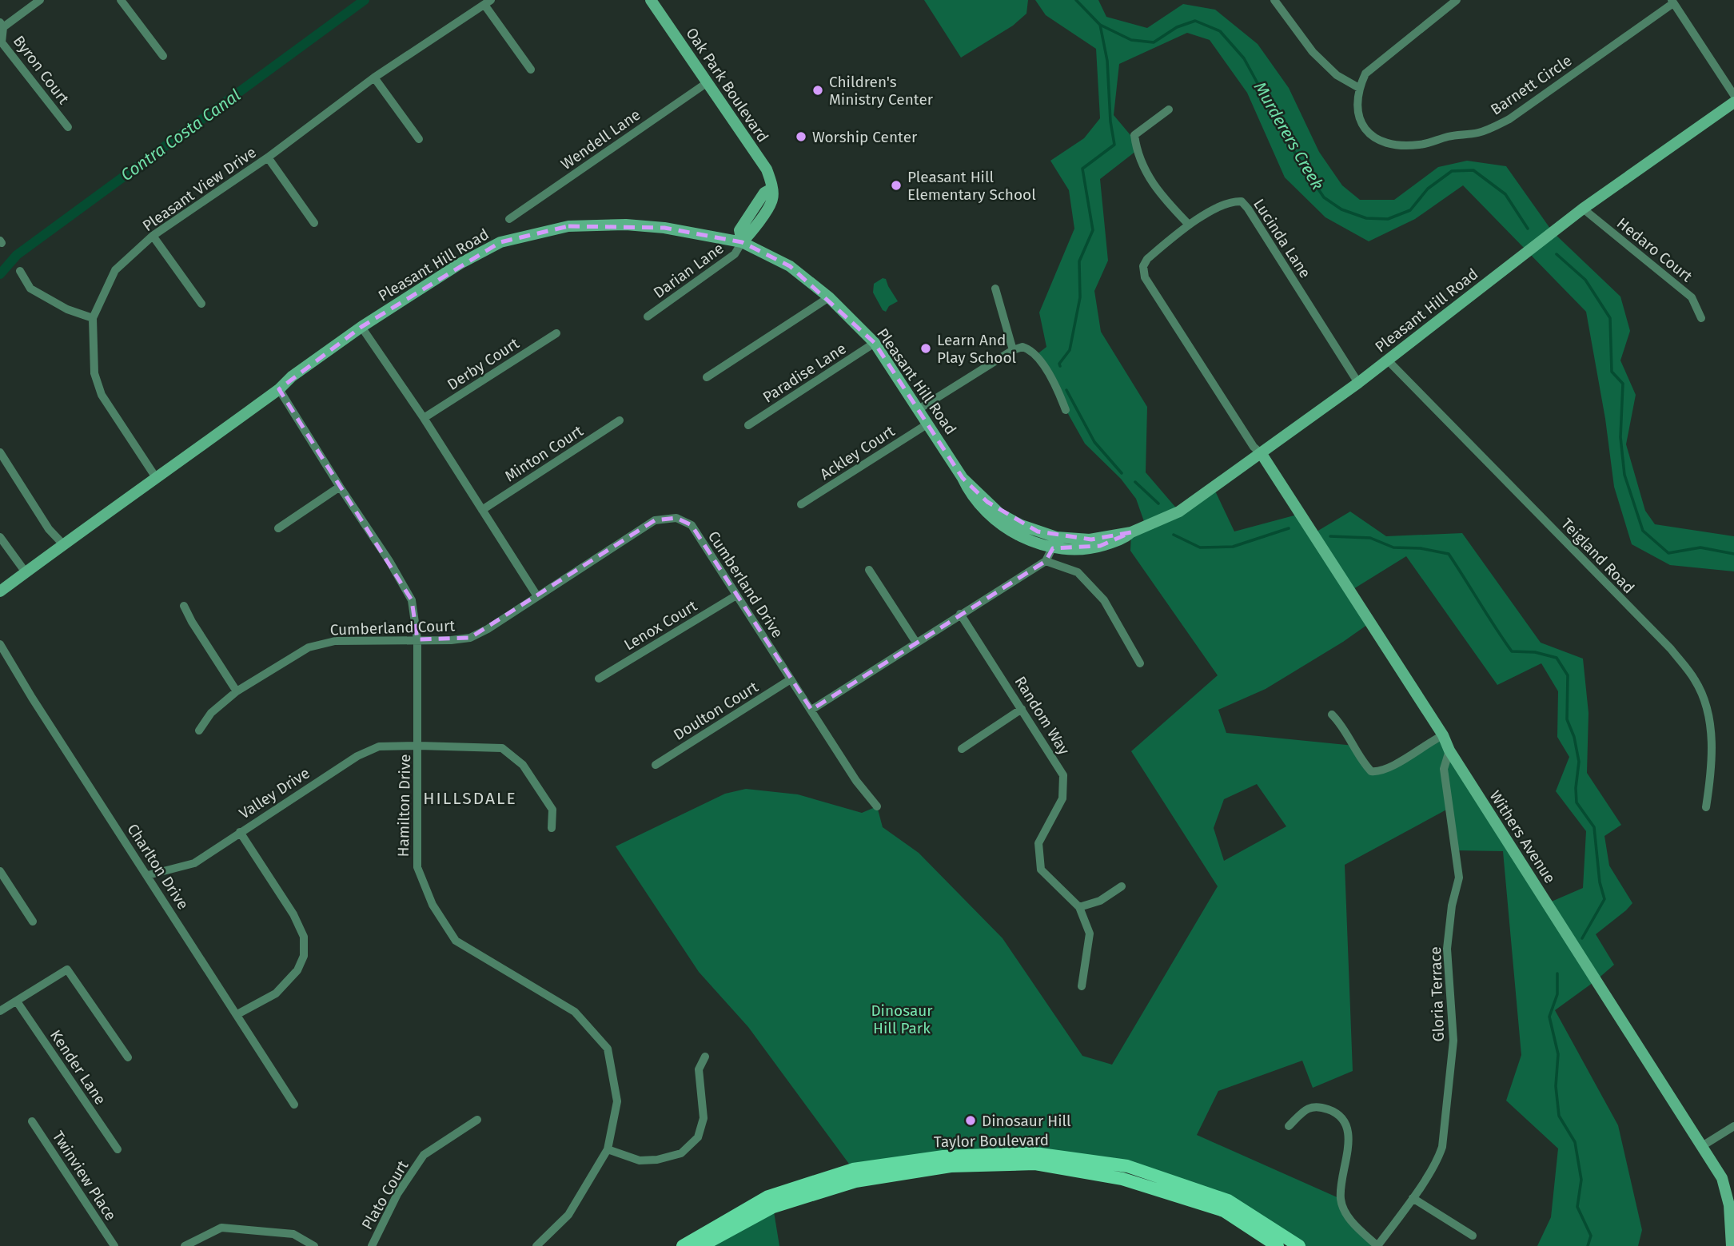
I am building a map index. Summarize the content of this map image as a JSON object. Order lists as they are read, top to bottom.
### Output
{
  "streets": {
    "main road": ["Taylor Boulevard"],
    "street": [
      "Byron Court",
      "Oak Park Boulevard",
      "Barnett Circle",
      "Wendell Lane",
      "Pleasant View Drive",
      "Lucinda Lane",
      "Hedaro Court",
      "Pleasant Hill Road",
      "Darian Lane",
      "Derby Court",
      "Paradise Lane",
      "Ackley Court",
      "Minton Court",
      "Teigland Road",
      "Cumberland Drive",
      "Lenox Court",
      "Cumberland Court",
      "Doulton Court",
      "Random Way",
      "Valley Drive",
      "Hamilton Drive",
      "Withers Avenue",
      "Charlton Drive",
      "Gloria Terrace",
      "Kender Lane",
      "Twinview Place",
      "Plato Court"
    ]
  },
  "crossings": [
    ["Oak Park Boulevard", "Wendell Lane"],
    ["Oak Park Boulevard", "Pleasant Hill Road"],
    ["Oak Park Boulevard", "Darian Lane"],
    ["Pleasant View Drive", "Pleasant Hill Road"],
    ["Lucinda Lane", "Pleasant Hill Road"],
    ["Lucinda Lane", "Withers Avenue"],
    ["Hedaro Court", "Pleasant Hill Road"],
    ["Pleasant Hill Road", "Darian Lane"],
    ["Pleasant Hill Road", "Paradise Lane"],
    ["Pleasant Hill Road", "Ackley Court"],
    ["Pleasant Hill Road", "Teigland Road"],
    ["Pleasant Hill Road", "Hamilton Drive"],
    ["Pleasant Hill Road", "Withers Avenue"],
    ["Cumberland Drive", "Lenox Court"],
    ["Cumberland Drive", "Cumberland Court"],
    ["Cumberland Drive", "Doulton Court"],
    ["Cumberland Court", "Hamilton Drive"],
    ["Valley Drive", "Hamilton Drive"],
    ["Valley Drive", "Charlton Drive"],
    ["Withers Avenue", "Gloria Terrace"]
  ],
  "districts": ["HILLSDALE"],
  "water": ["Contra Costa Canal", "Murderers Creek"],
  "parks": ["Dinosaur Hill Park"],
  "places": [
    "Children's Ministry Center",
    "Worship Center",
    "Pleasant Hill Elementary School",
    "Learn And Play School",
    "Dinosaur Hill"
  ]
}
